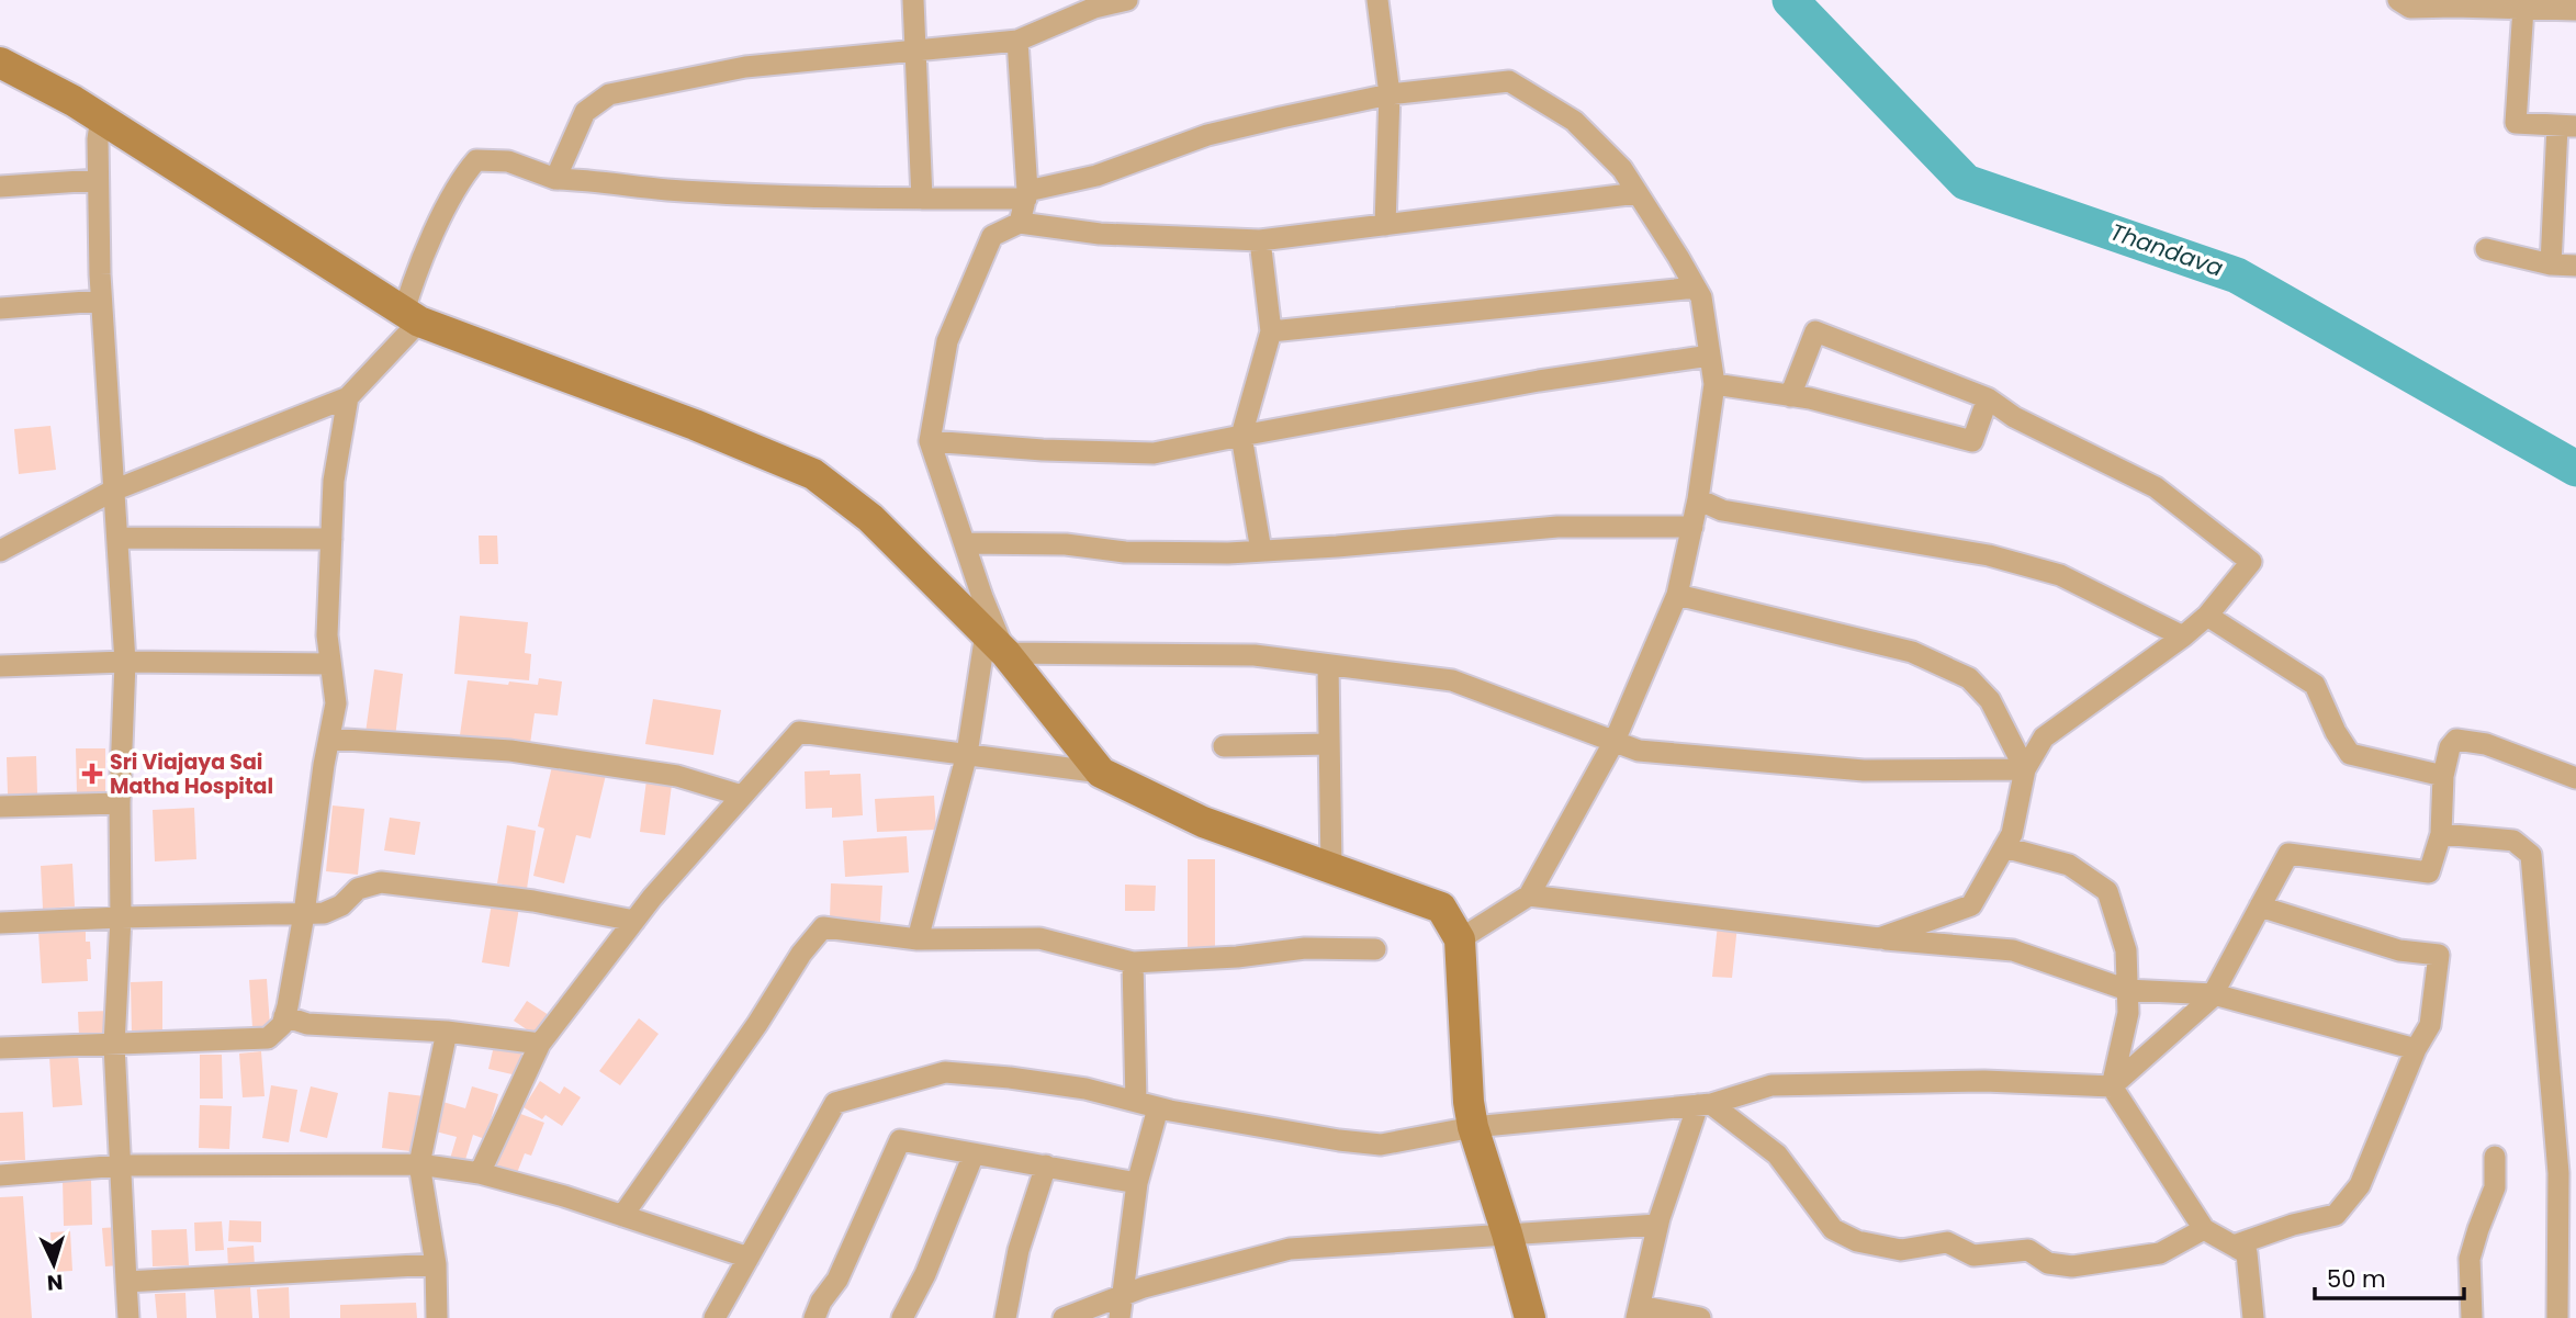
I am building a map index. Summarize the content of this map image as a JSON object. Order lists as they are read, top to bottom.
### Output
{
  "water": ["Thandava"],
  "places": {
    "health": ["Sri Viajaya Sai Matha Hospital"]
  },
  "scale_bar": "50 m",
  "north": "bottom"
}
